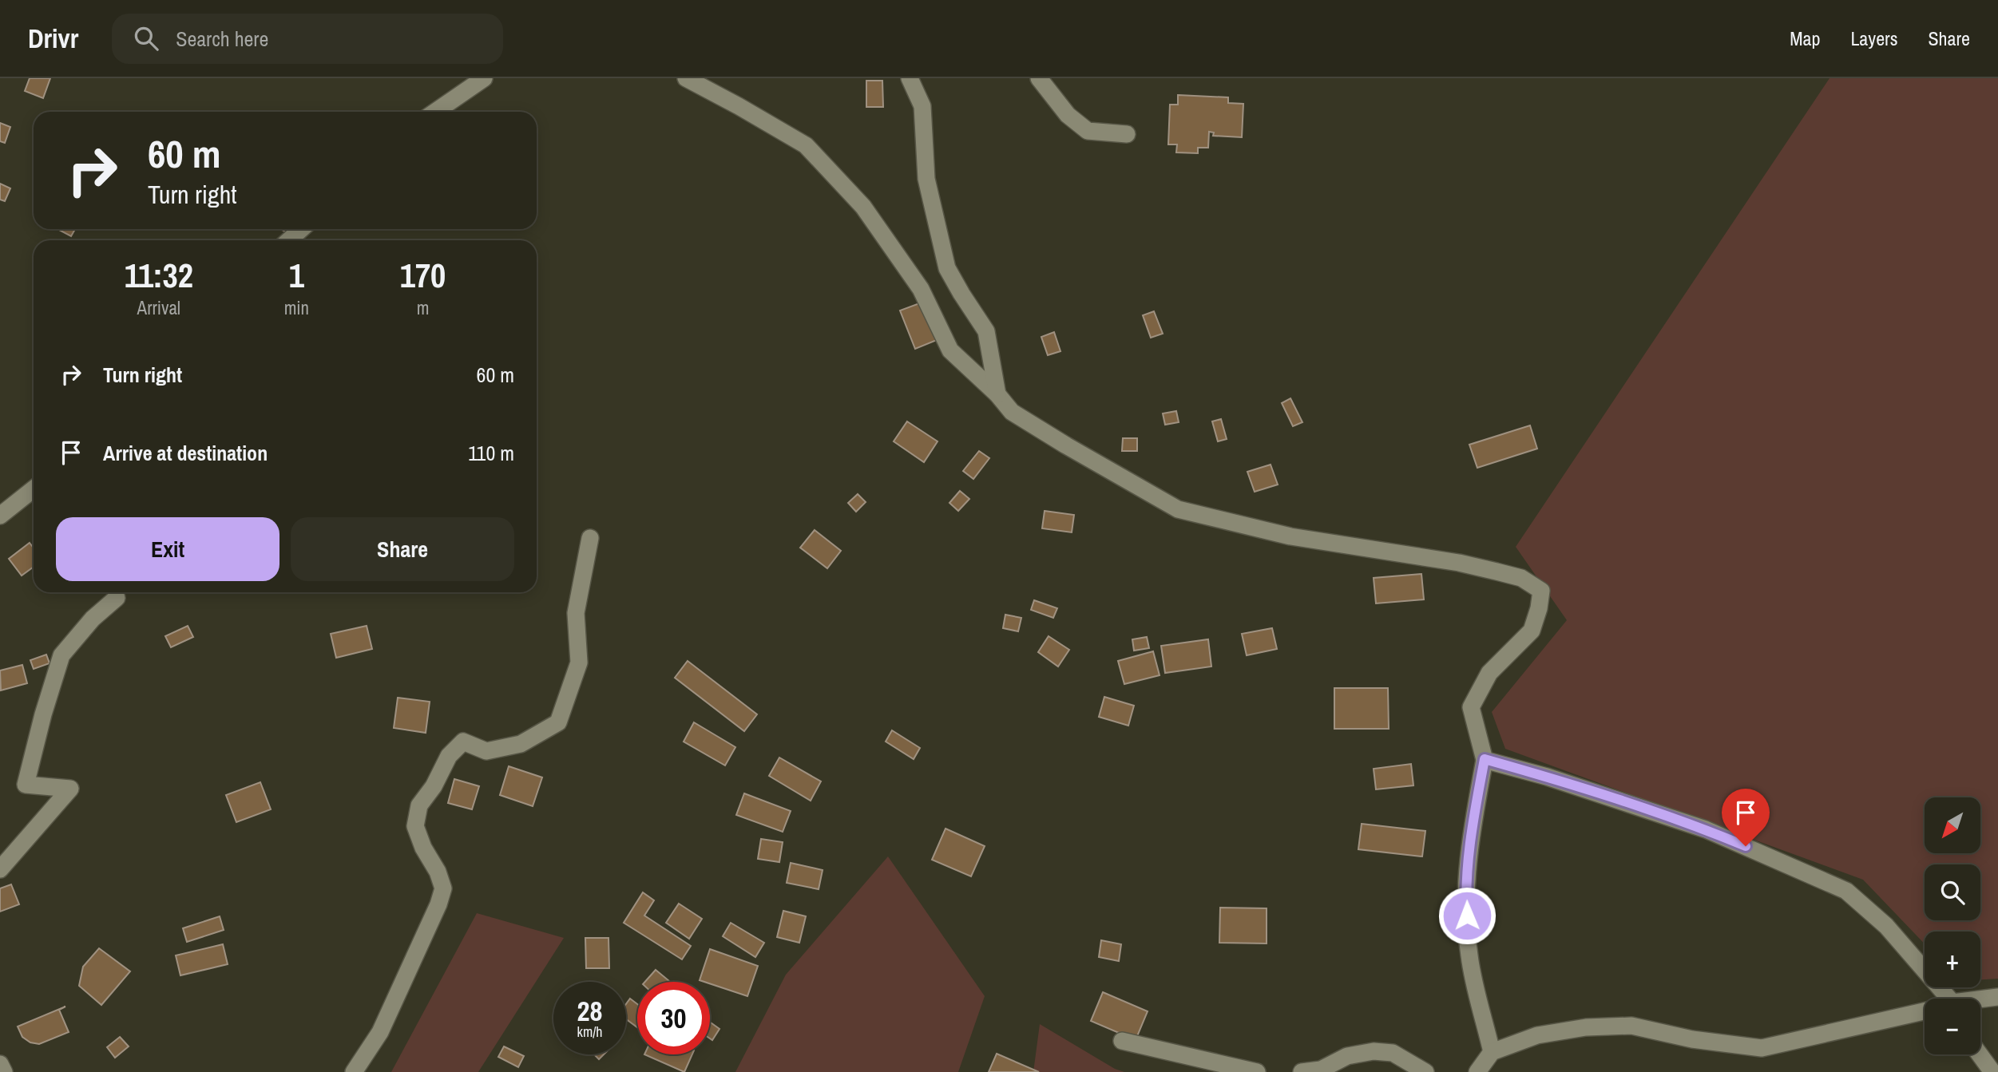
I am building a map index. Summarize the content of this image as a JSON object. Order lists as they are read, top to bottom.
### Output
{
  "north": "bottom left",
  "page": {
    "header": "Drivr",
    "search": "Search here",
    "nav": ["Map", "Layers", "Share"],
    "turn": ["60 m", "Turn right"],
    "eta": [
      "11:32",
      "Arrival",
      "1",
      "min",
      "170",
      "m"
    ],
    "list": [
      {
        "name": "Turn right",
        "value": "60 m"
      },
      {
        "name": "Arrive at destination",
        "value": "110 m"
      }
    ],
    "buttons": ["Exit", "Share"],
    "map_buttons": ["+", "−"],
    "speed": "28 km/h",
    "limit": "30"
  }
}
